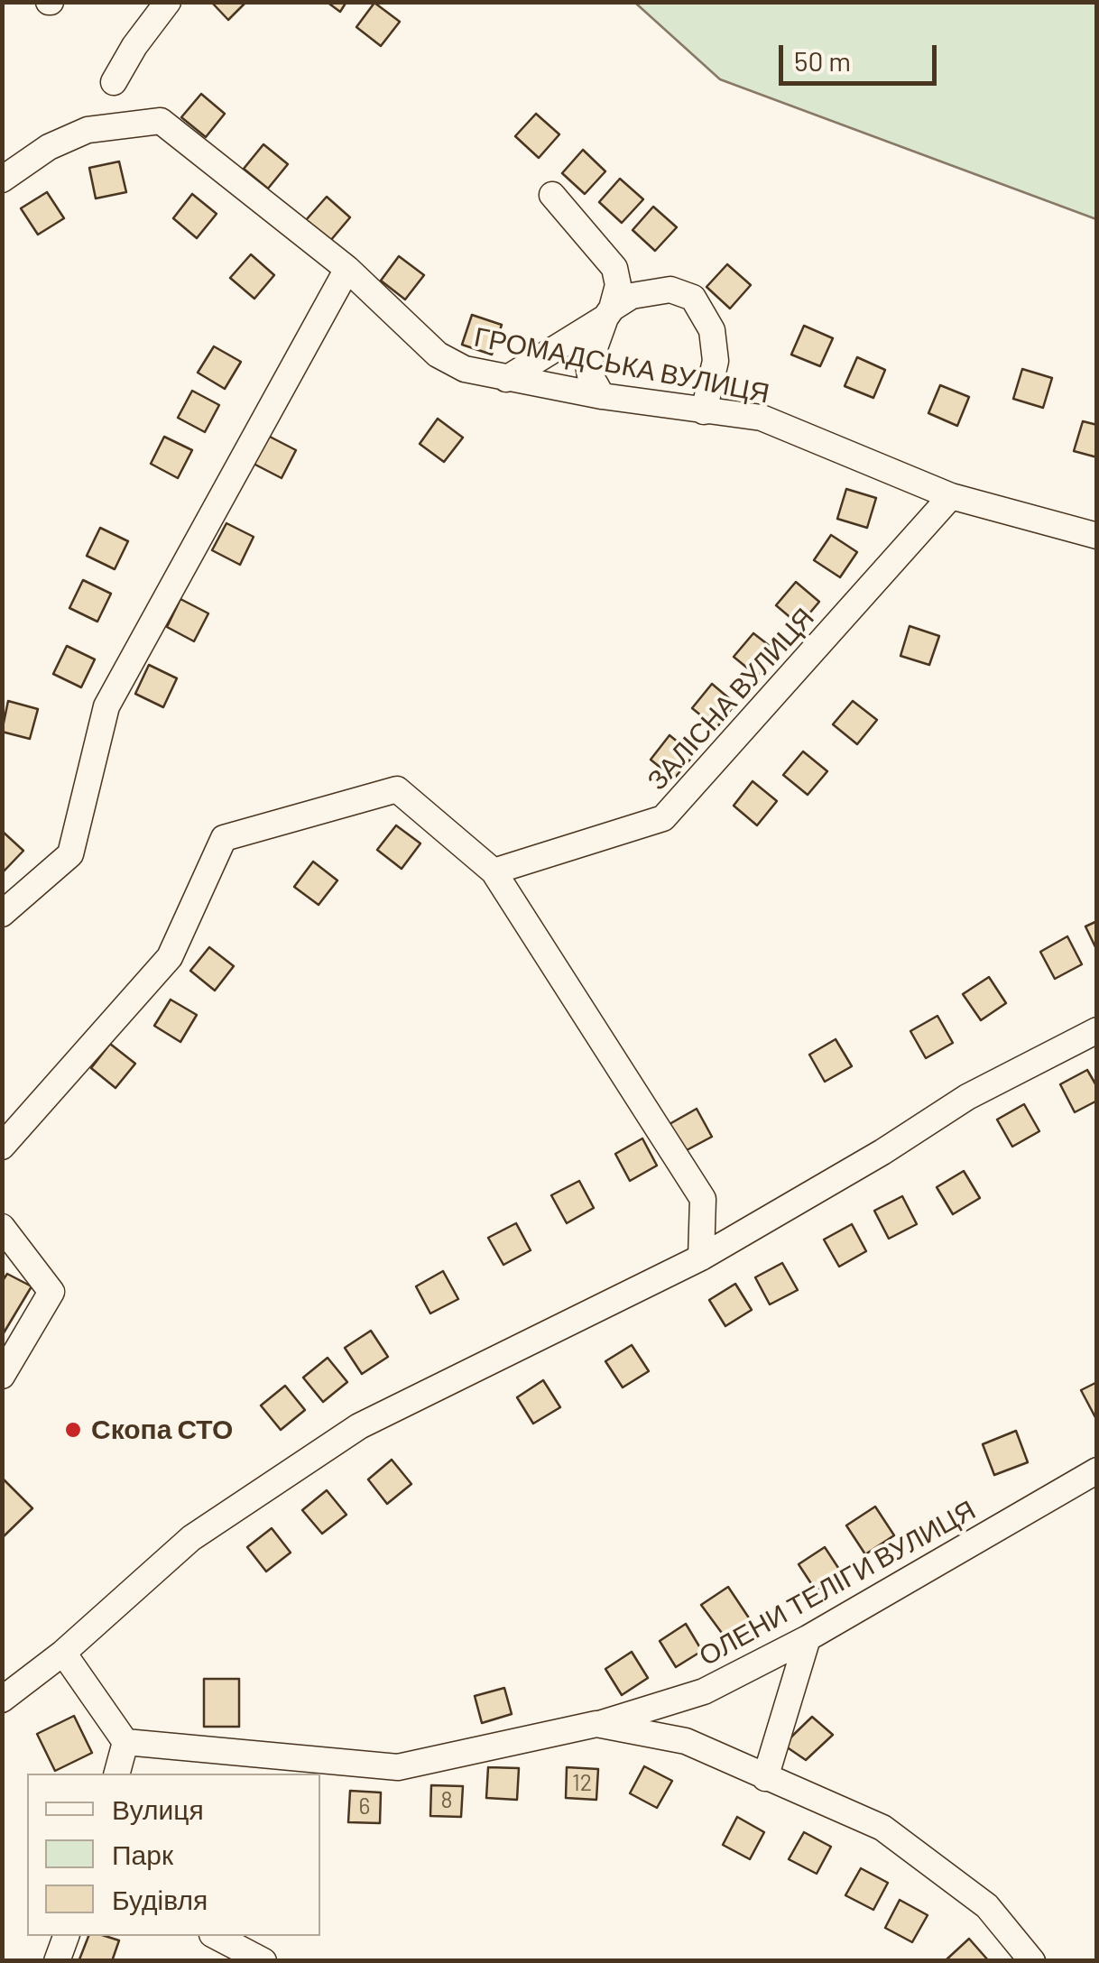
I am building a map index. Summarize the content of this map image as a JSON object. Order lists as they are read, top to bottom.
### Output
{
  "streets": {
    "street": ["ГРОМАДСЬКА ВУЛИЦЯ", "ЗАЛІСНА ВУЛИЦЯ", "ОЛЕНИ ТЕЛІГИ ВУЛИЦЯ"]
  },
  "crossings": [
    ["ГРОМАДСЬКА ВУЛИЦЯ", "ЗАЛІСНА ВУЛИЦЯ"]
  ],
  "places": ["Скопа СТО"],
  "house_numbers": ["12", "8", "6"],
  "legend": ["Вулиця", "Парк", "Будівля"],
  "scale_bar": "50 m"
}
